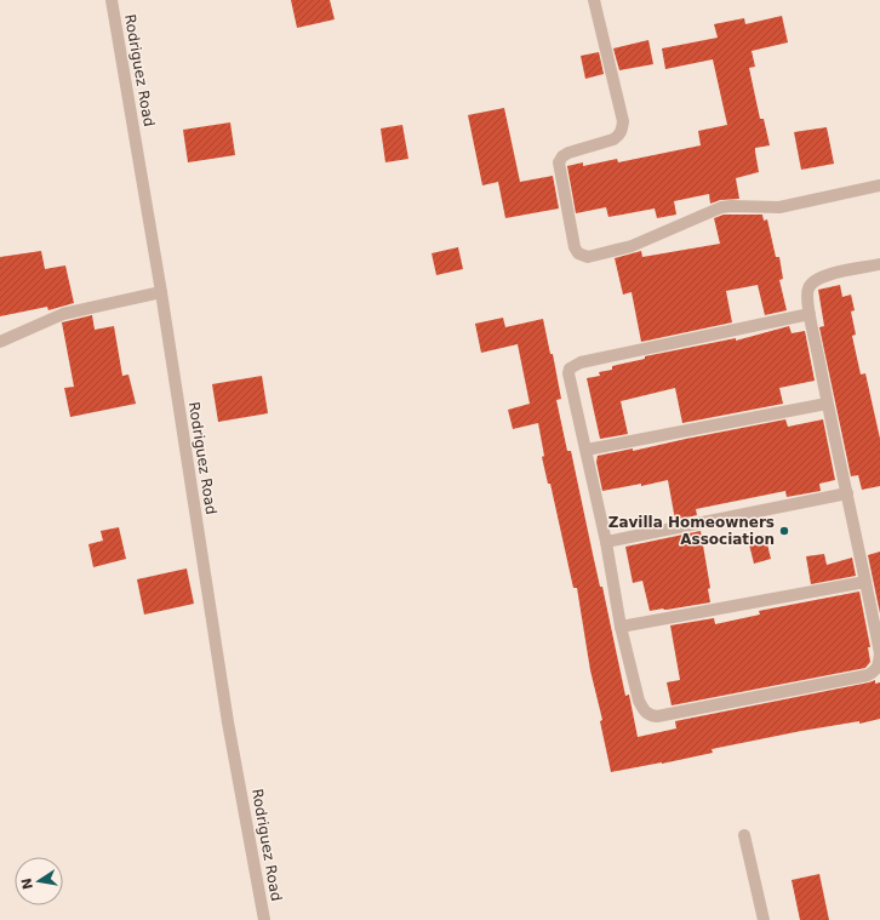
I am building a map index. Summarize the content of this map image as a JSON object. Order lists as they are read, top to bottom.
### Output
{
  "streets": {
    "street": ["Rodriguez Road"]
  },
  "places": ["Zavilla Homeowners Association"],
  "north": "left"
}
